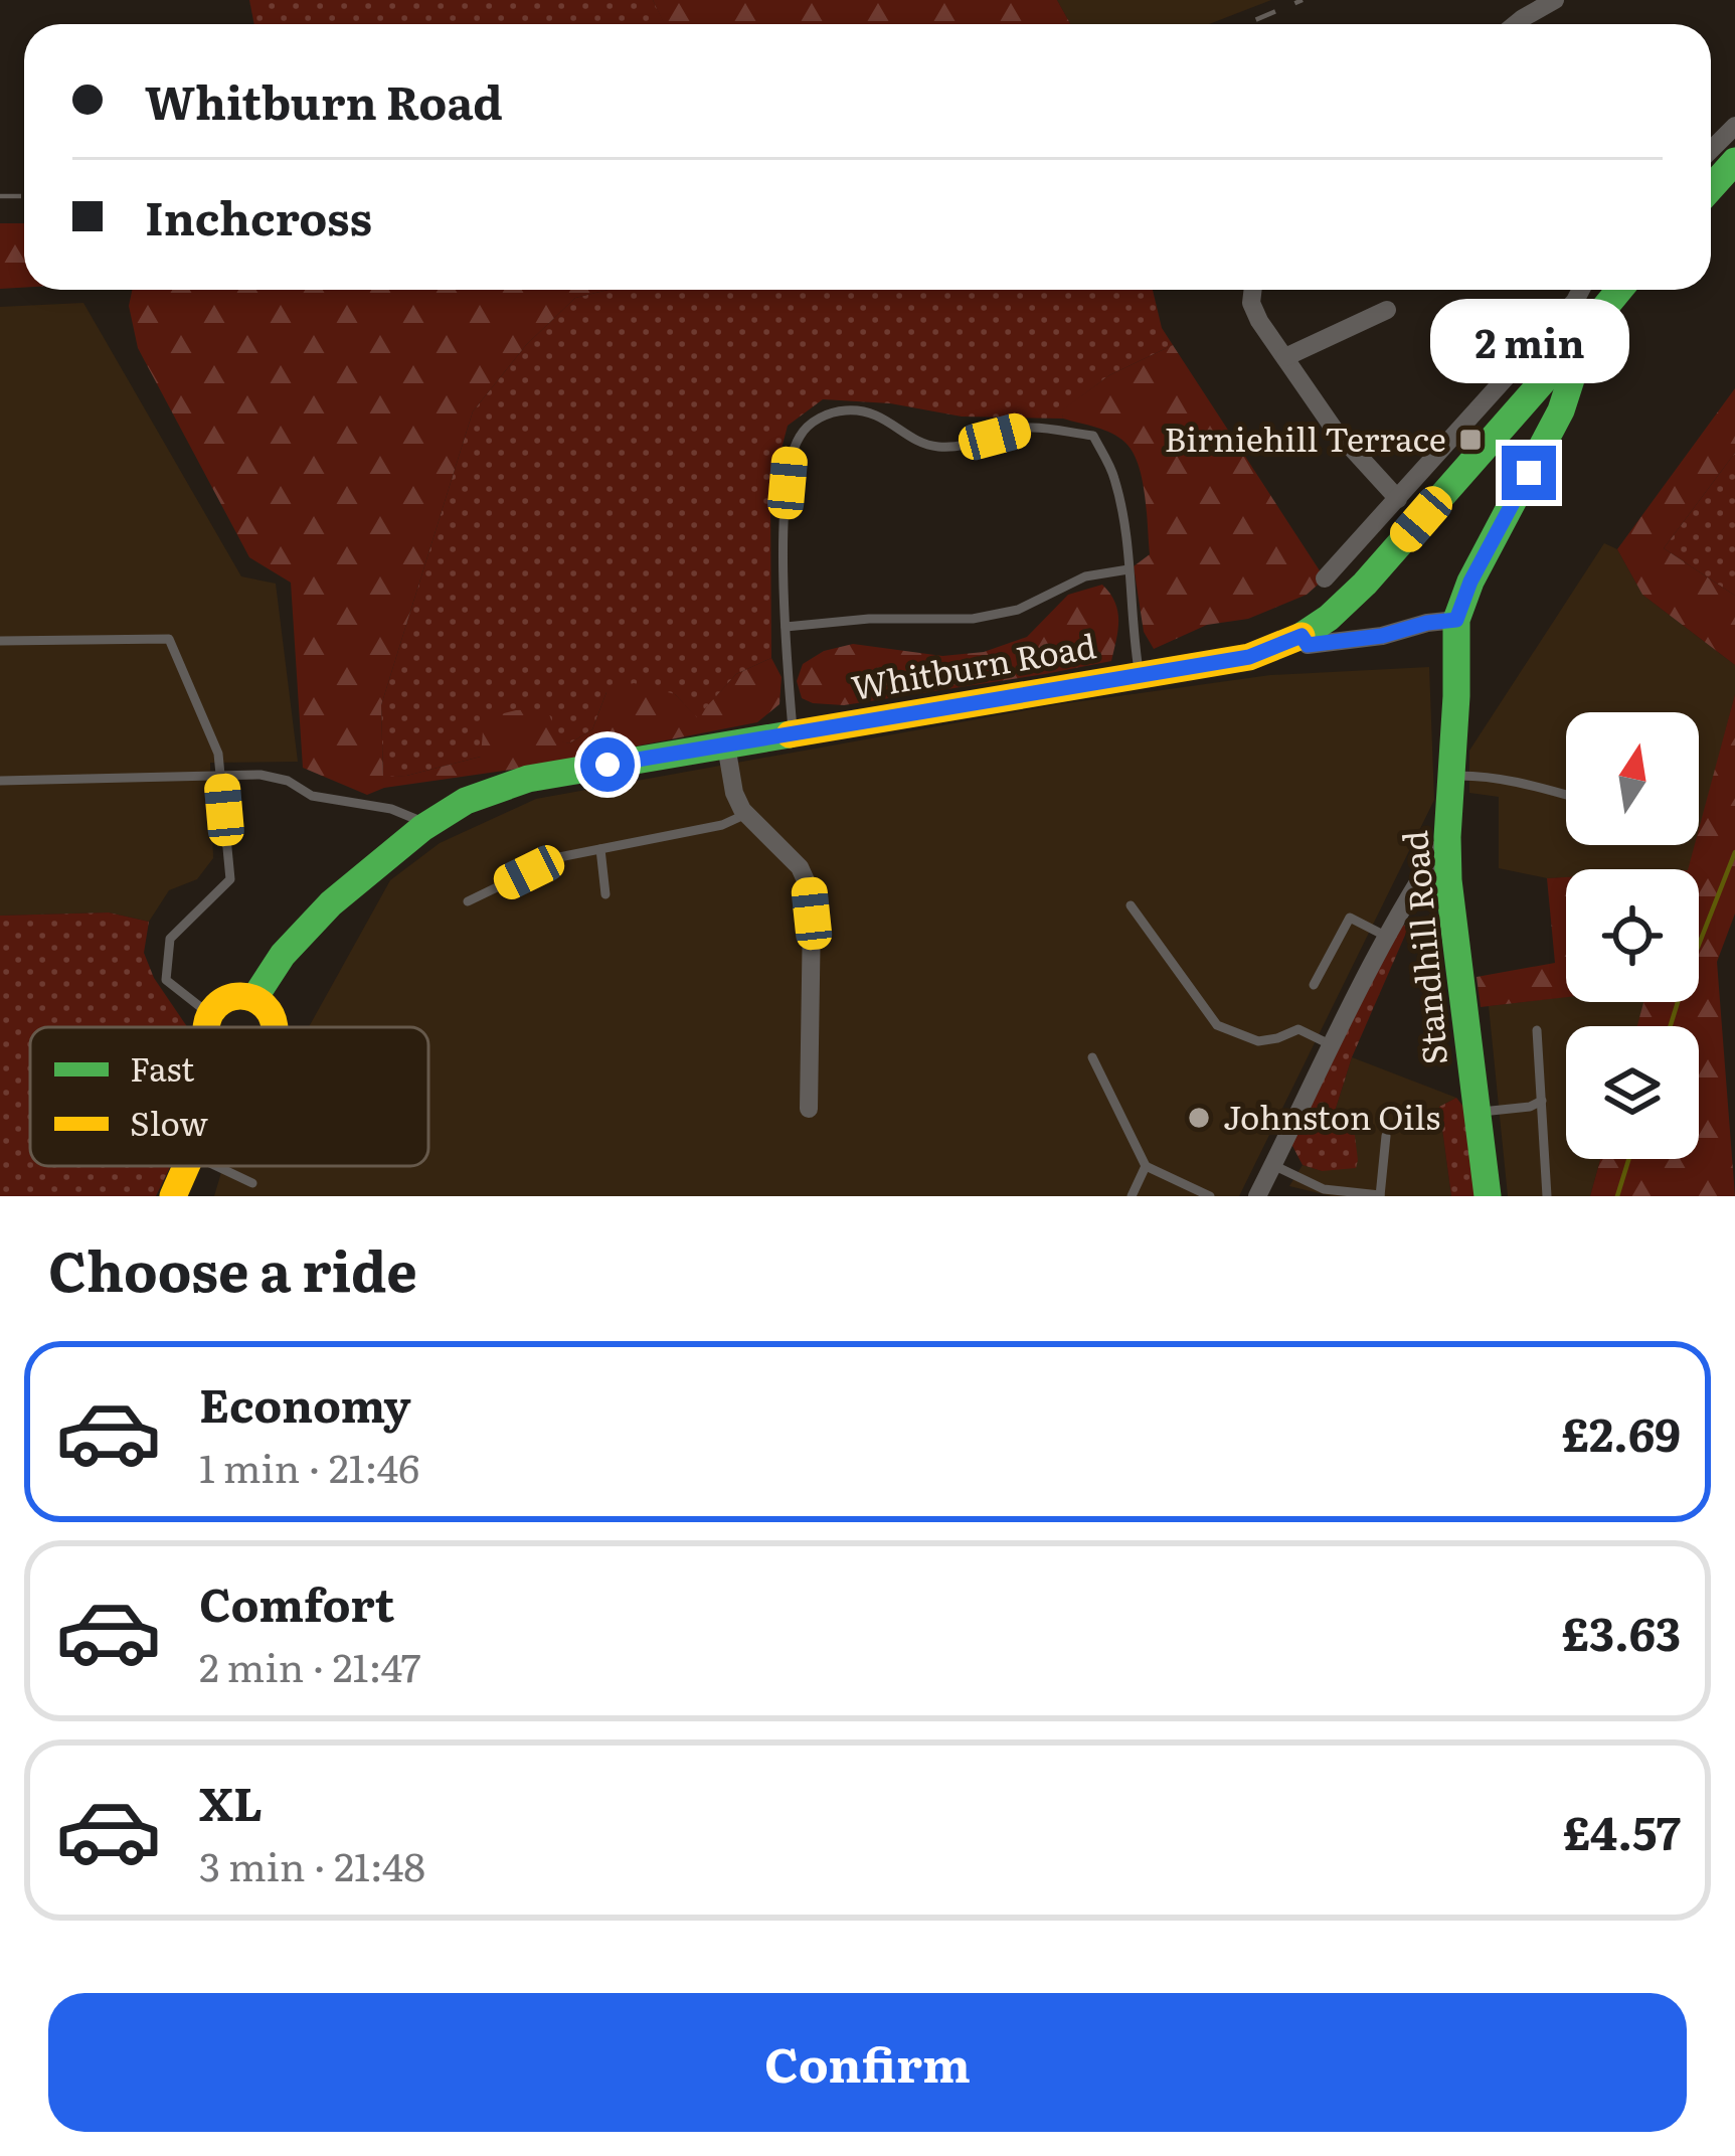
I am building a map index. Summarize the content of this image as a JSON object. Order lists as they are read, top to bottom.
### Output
{
  "streets": {
    "main road": ["Whitburn Road", "Standhill Road"]
  },
  "places": {
    "transit": ["Birniehill Terrace"],
    "other": ["Johnston Oils"]
  },
  "legend": ["Fast", "Slow"],
  "north": "top",
  "page": {
    "banner": ["Whitburn Road", "Inchcross"],
    "bubble": "2 min",
    "heading": "Choose a ride",
    "list": [
      {
        "name": "Economy",
        "note": "1 min · 21:46",
        "value": "£2.69"
      },
      {
        "name": "Comfort",
        "note": "2 min · 21:47",
        "value": "£3.63"
      },
      {
        "name": "XL",
        "note": "3 min · 21:48",
        "value": "£4.57"
      }
    ],
    "buttons": "Confirm"
  }
}
